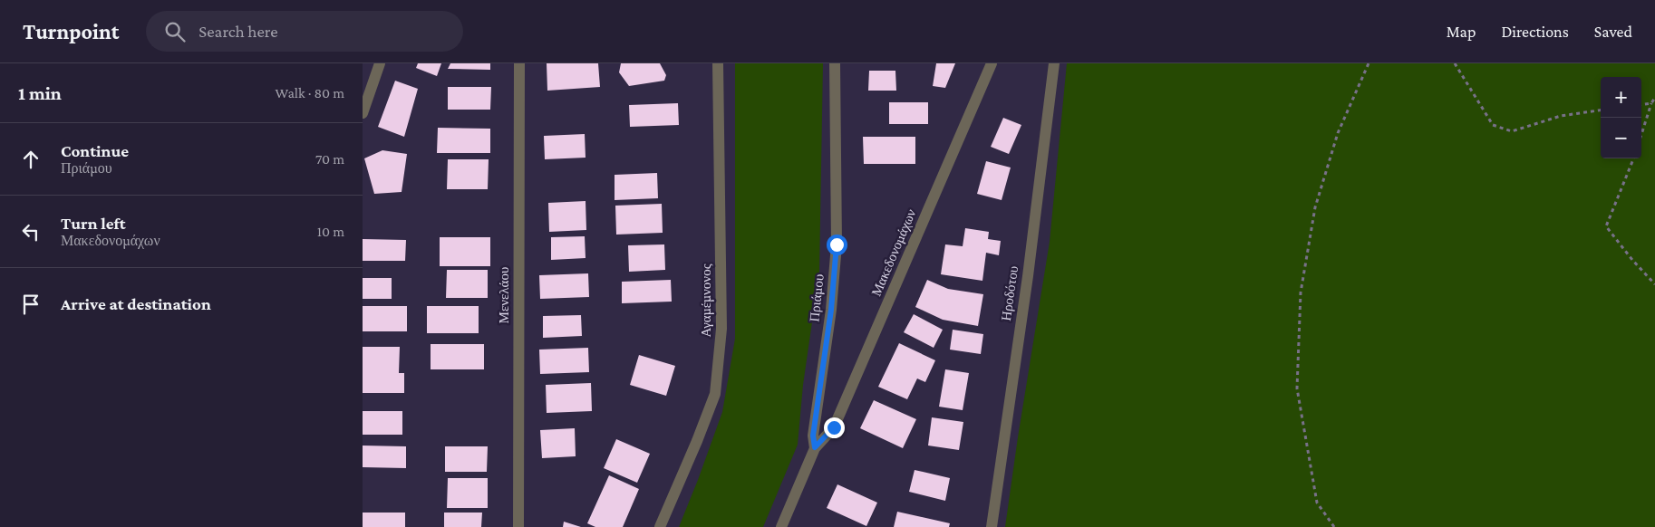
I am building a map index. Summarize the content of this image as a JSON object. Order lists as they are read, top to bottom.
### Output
{
  "streets": {
    "street": [
      "Μακεδονομάχων",
      "Ηροδότου",
      "Μενελάου",
      "Πριάμου",
      "Αγαμέμνονος"
    ]
  },
  "crossings": [
    ["Μακεδονομάχων", "Πριάμου"]
  ],
  "page": {
    "header": "Turnpoint",
    "search": "Search here",
    "nav": ["Map", "Directions", "Saved"],
    "heading": ["1 min", "Walk · 80 m"],
    "map_buttons": ["+", "−"],
    "list": [
      ["Continue", "Πριάμου", "70 m"],
      ["Turn left", "Μακεδονομάχων", "10 m"],
      "Arrive at destination"
    ]
  }
}
